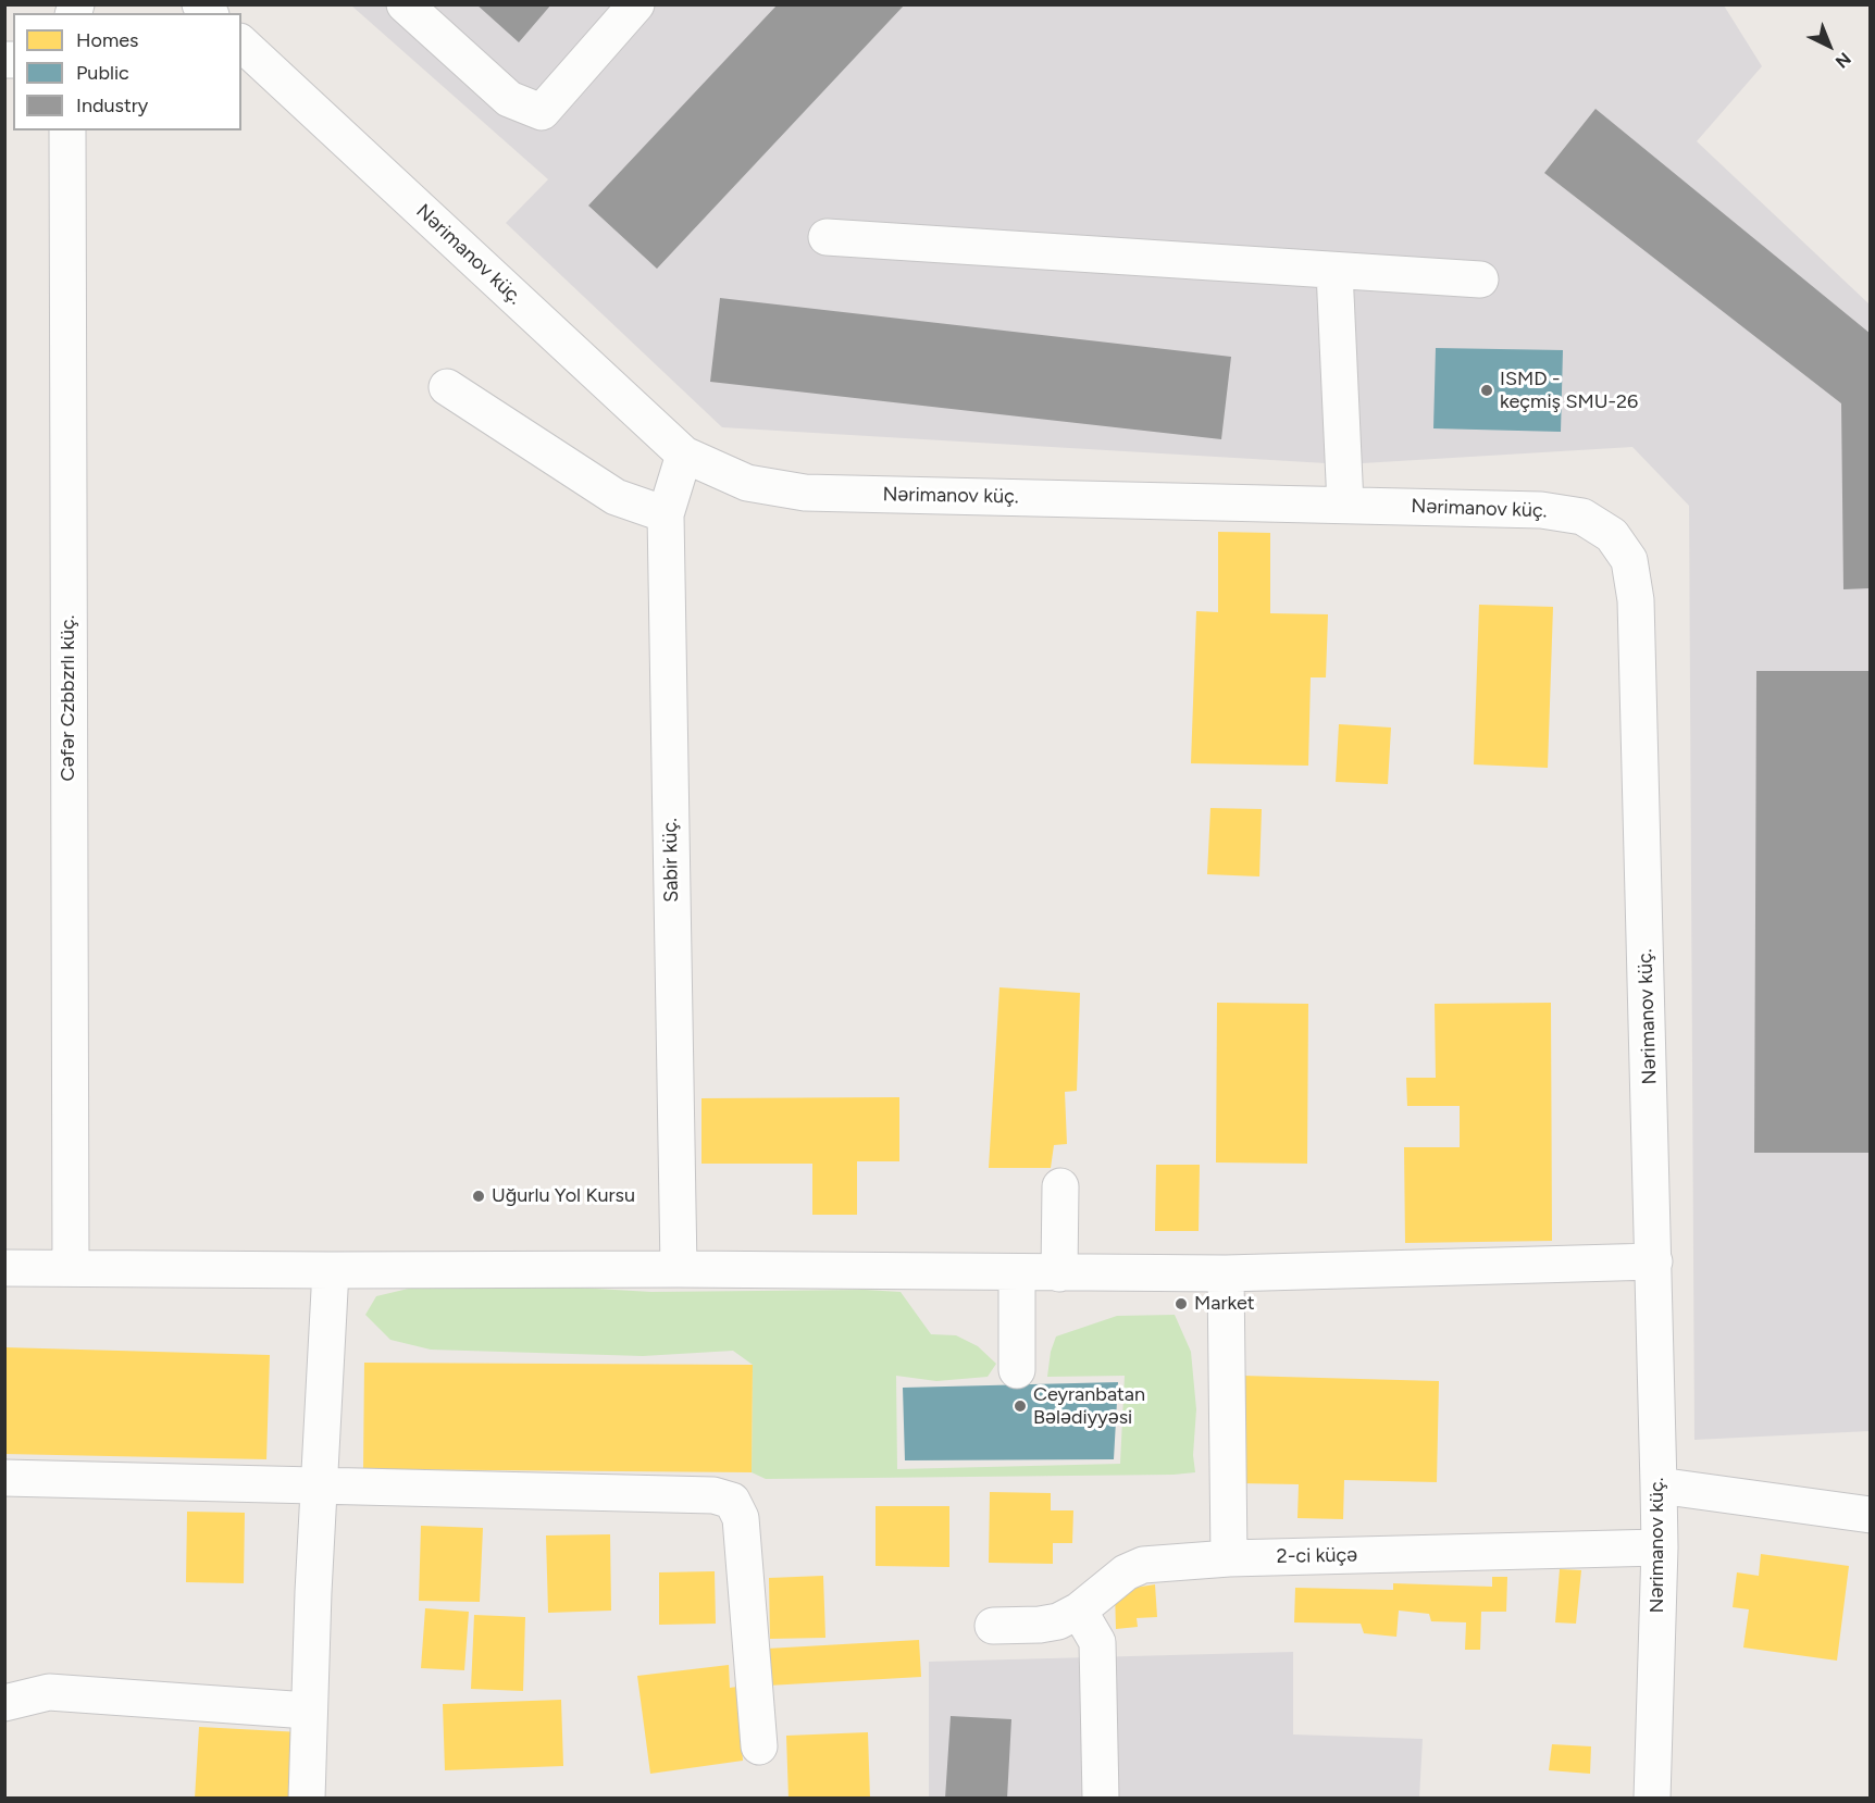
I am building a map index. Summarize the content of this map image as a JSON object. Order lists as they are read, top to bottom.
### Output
{
  "streets": {
    "street": [
      "Nərimanov küç.",
      "Cəfər Czbbzrlı küç.",
      "Sabir küç.",
      "2-ci küçə"
    ]
  },
  "crossings": [
    ["Nərimanov küç.", "Sabir küç."],
    ["Nərimanov küç.", "2-ci küçə"]
  ],
  "places": [
    "ISMD - keçmiş SMU-26",
    "Uğurlu Yol Kursu",
    "Market",
    "Ceyranbatan Bələdiyyəsi"
  ],
  "legend": ["Homes", "Public", "Industry"],
  "north": "bottom right"
}
